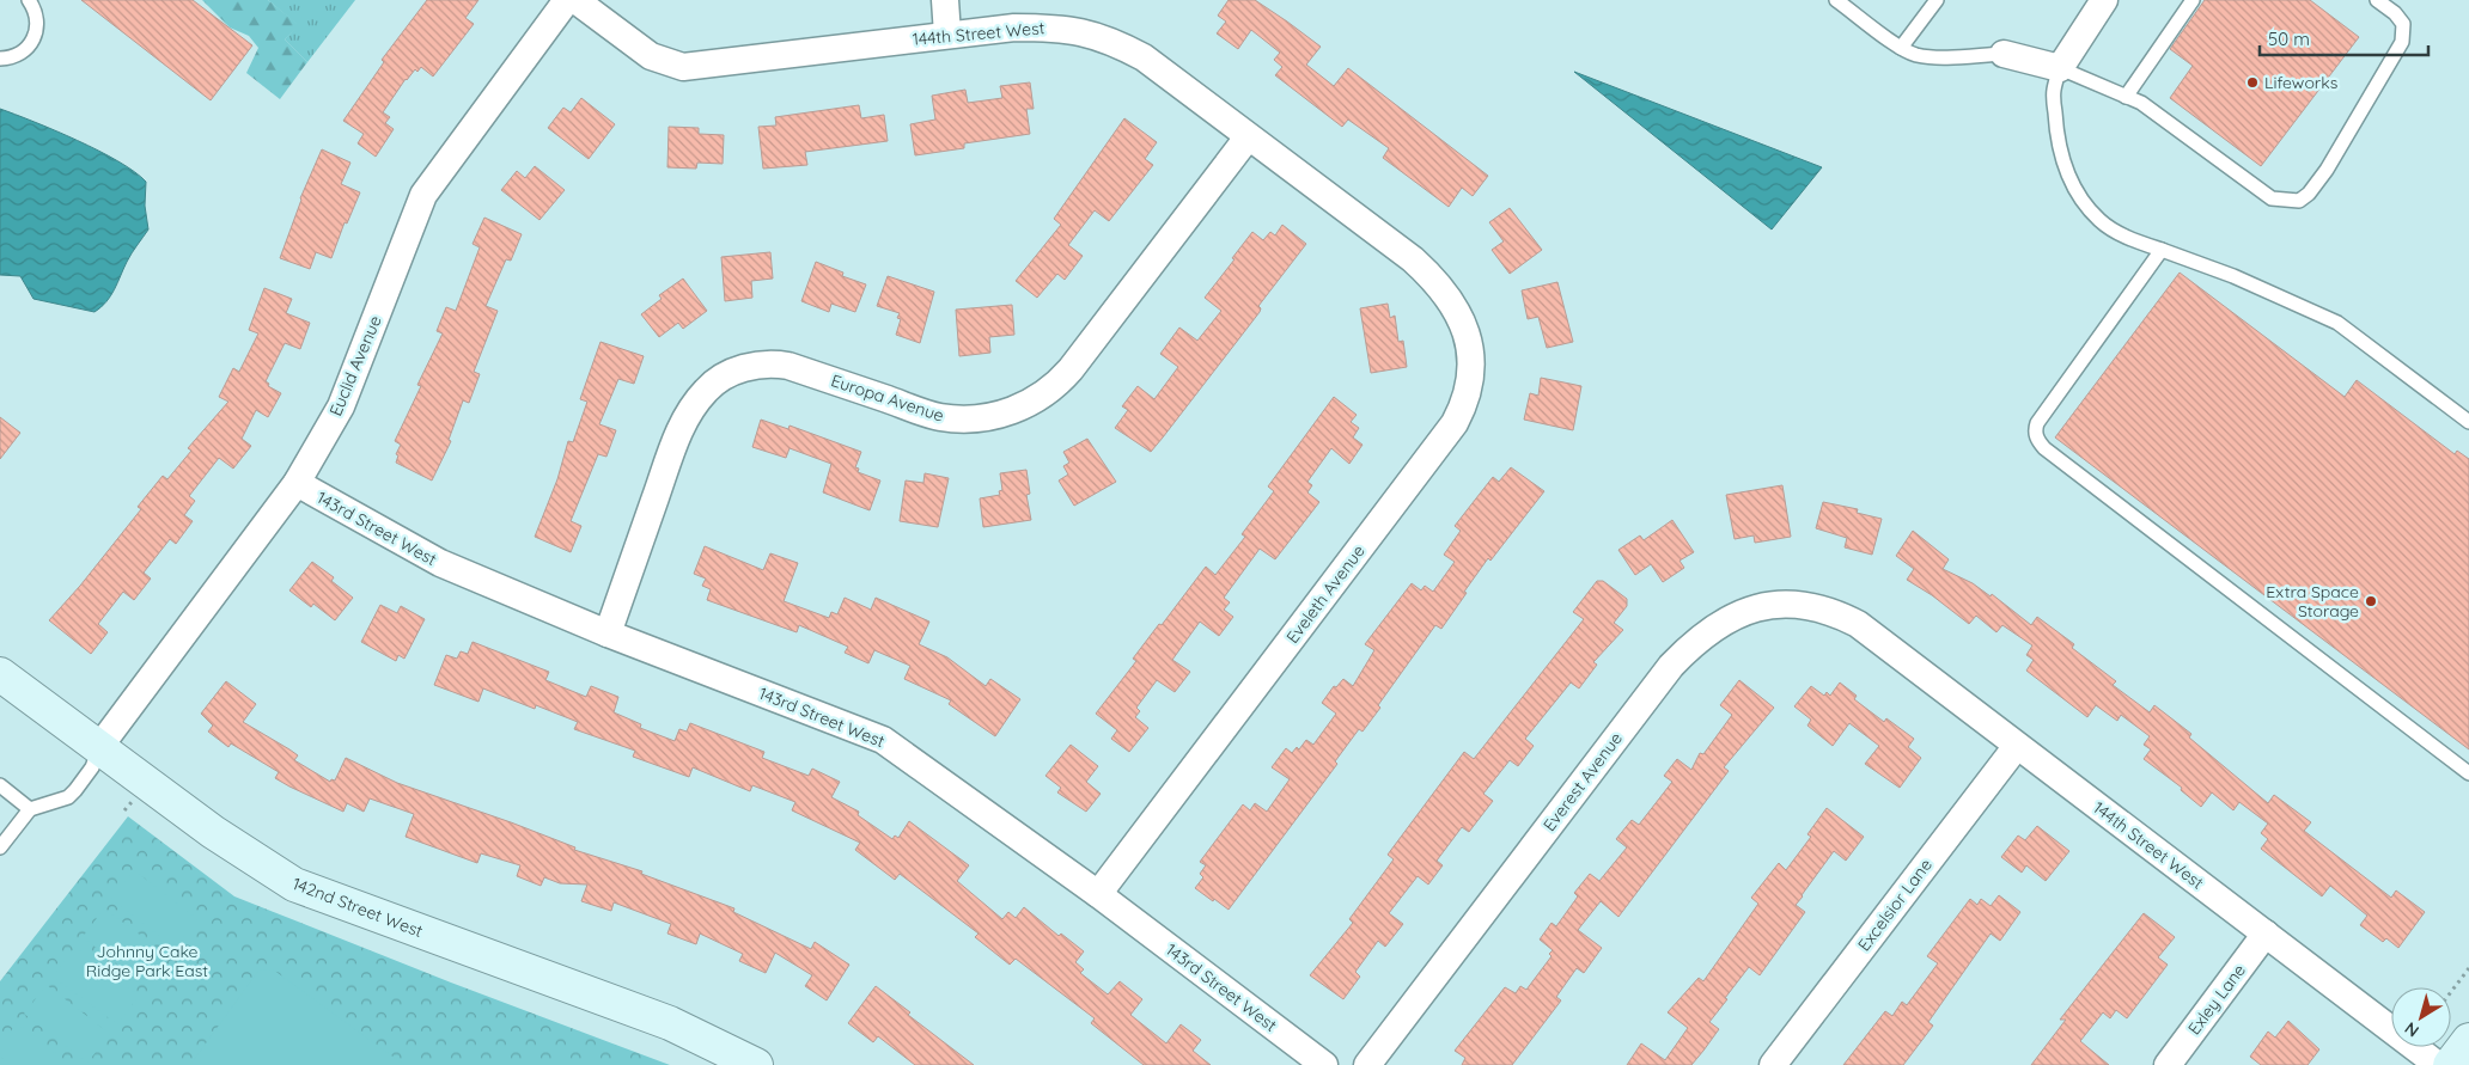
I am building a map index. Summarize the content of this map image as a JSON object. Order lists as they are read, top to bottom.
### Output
{
  "streets": {
    "street": [
      "144th Street West",
      "Euclid Avenue",
      "Europa Avenue",
      "143rd Street West",
      "Eveleth Avenue",
      "Everest Avenue",
      "Excelsior Lane",
      "142nd Street West",
      "Exley Lane"
    ]
  },
  "crossings": [
    ["144th Street West", "Europa Avenue"],
    ["144th Street West", "Eveleth Avenue"],
    ["144th Street West", "Everest Avenue"],
    ["144th Street West", "Excelsior Lane"],
    ["144th Street West", "Exley Lane"],
    ["Euclid Avenue", "143rd Street West"],
    ["Euclid Avenue", "142nd Street West"],
    ["Europa Avenue", "143rd Street West"],
    ["143rd Street West", "Eveleth Avenue"]
  ],
  "parks": ["Johnny Cake Ridge Park East"],
  "places": ["Lifeworks", "Extra Space Storage"],
  "scale_bar": "50 m",
  "north": "bottom left"
}
